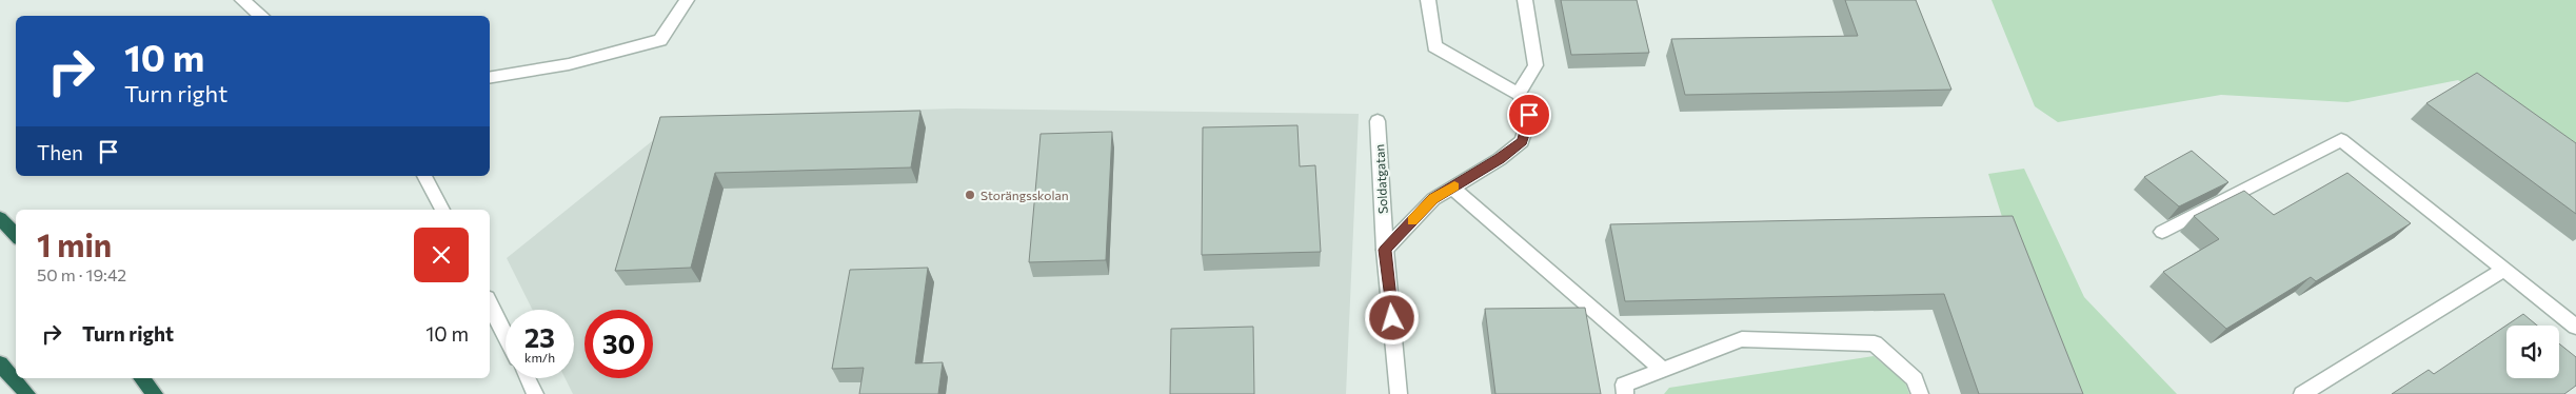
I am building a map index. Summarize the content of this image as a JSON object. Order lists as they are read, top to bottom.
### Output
{
  "streets": {
    "street": ["Soldatgatan"]
  },
  "places": ["Storängsskolan"],
  "page": {
    "turn": ["10 m", "Turn right"],
    "then": "Then",
    "heading": ["1 min", "50 m · 19:42"],
    "list": [
      {
        "name": "Turn right",
        "value": "10 m"
      }
    ],
    "speed": "23 km/h",
    "limit": "30"
  }
}
